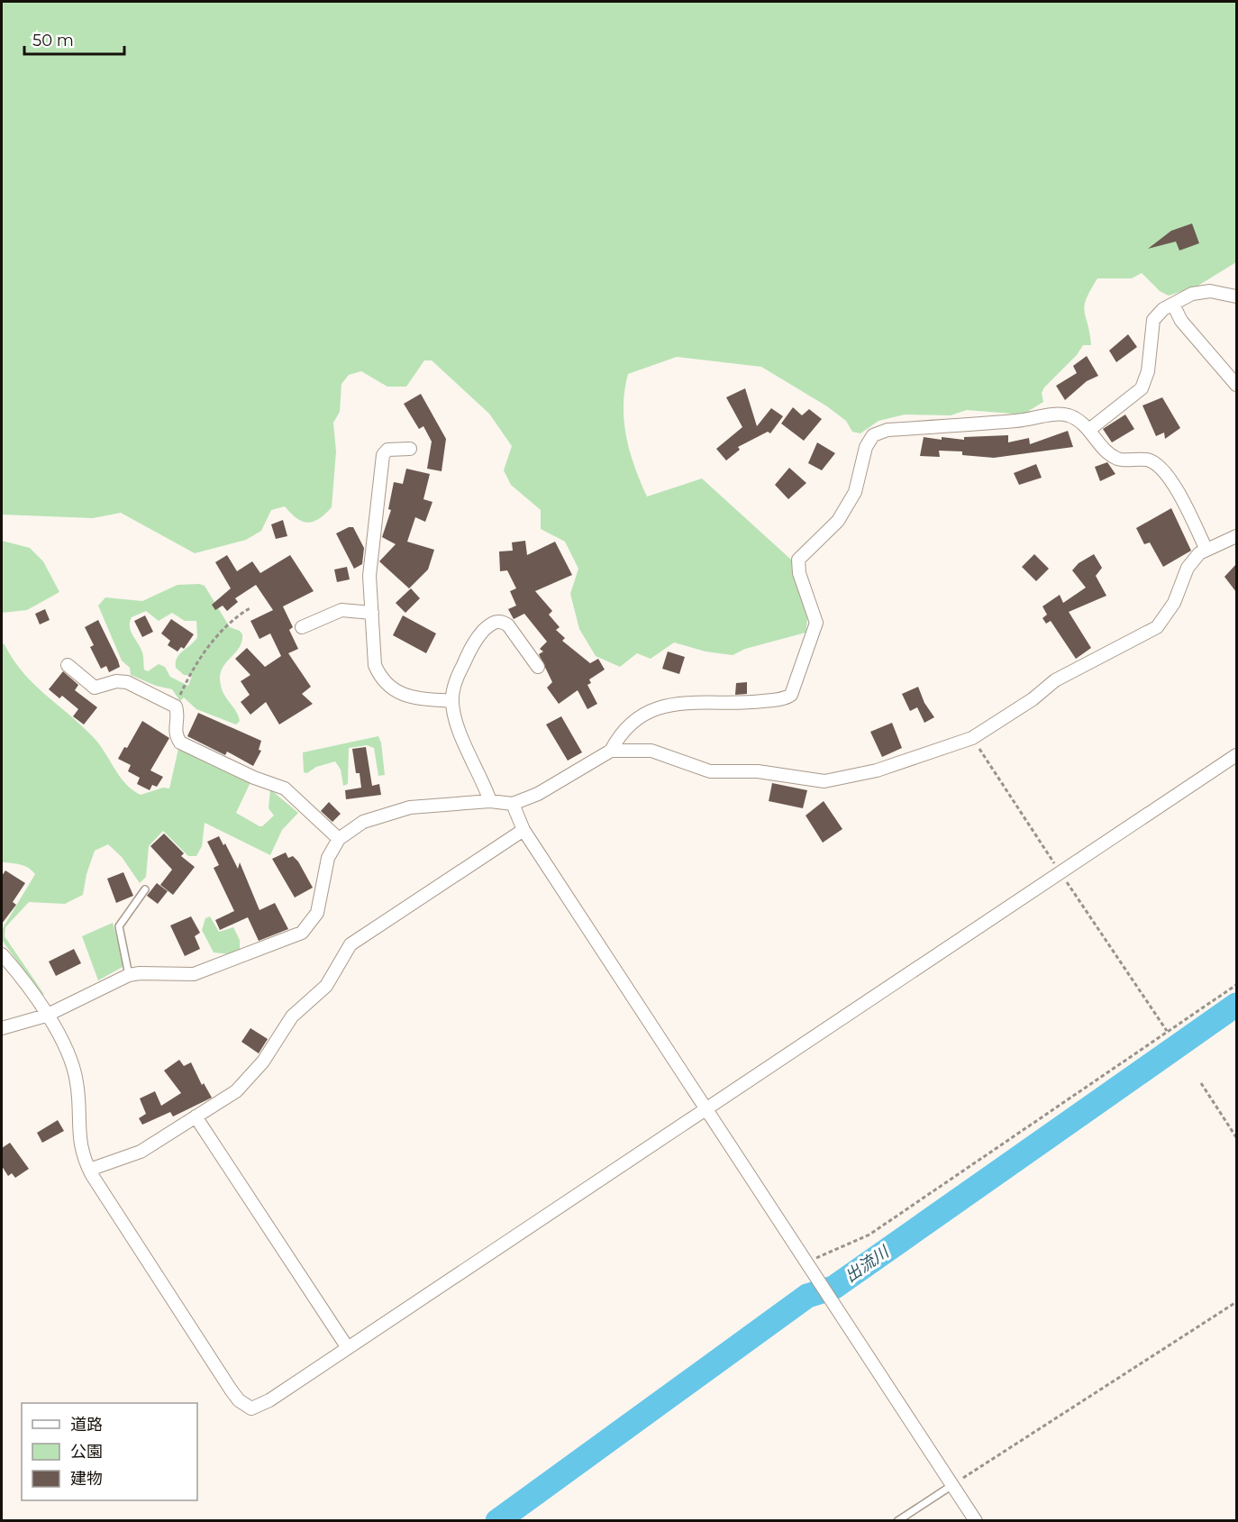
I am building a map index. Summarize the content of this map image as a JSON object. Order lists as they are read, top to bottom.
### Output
{
  "water": ["出流川"],
  "legend": ["道路", "公園", "建物"],
  "scale_bar": "50 m"
}
